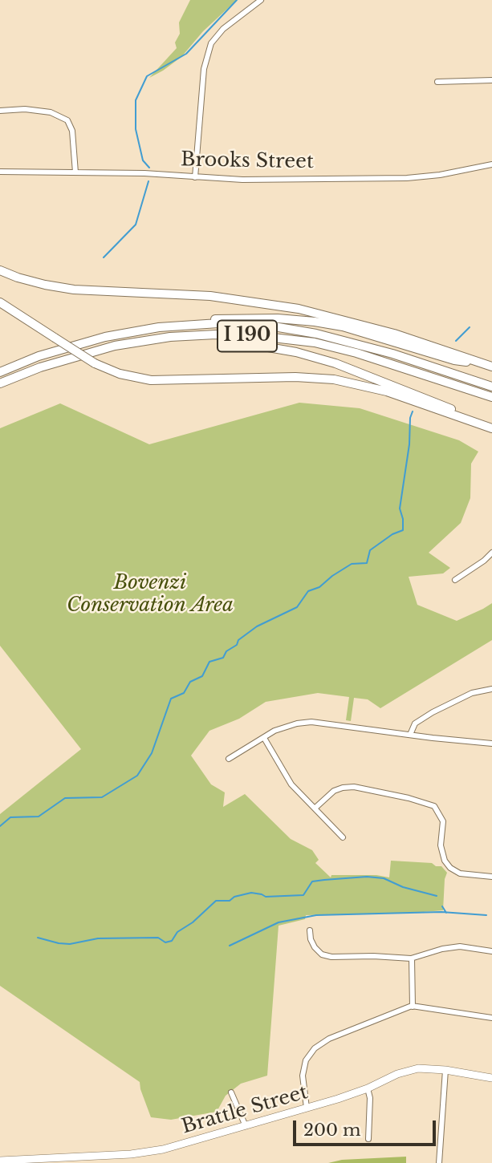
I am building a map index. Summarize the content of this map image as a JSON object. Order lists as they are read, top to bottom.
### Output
{
  "streets": {
    "highway": ["I 190"],
    "street": ["Brooks Street", "Brattle Street"]
  },
  "parks": ["Bovenzi Conservation Area"],
  "scale_bar": "200 m"
}
